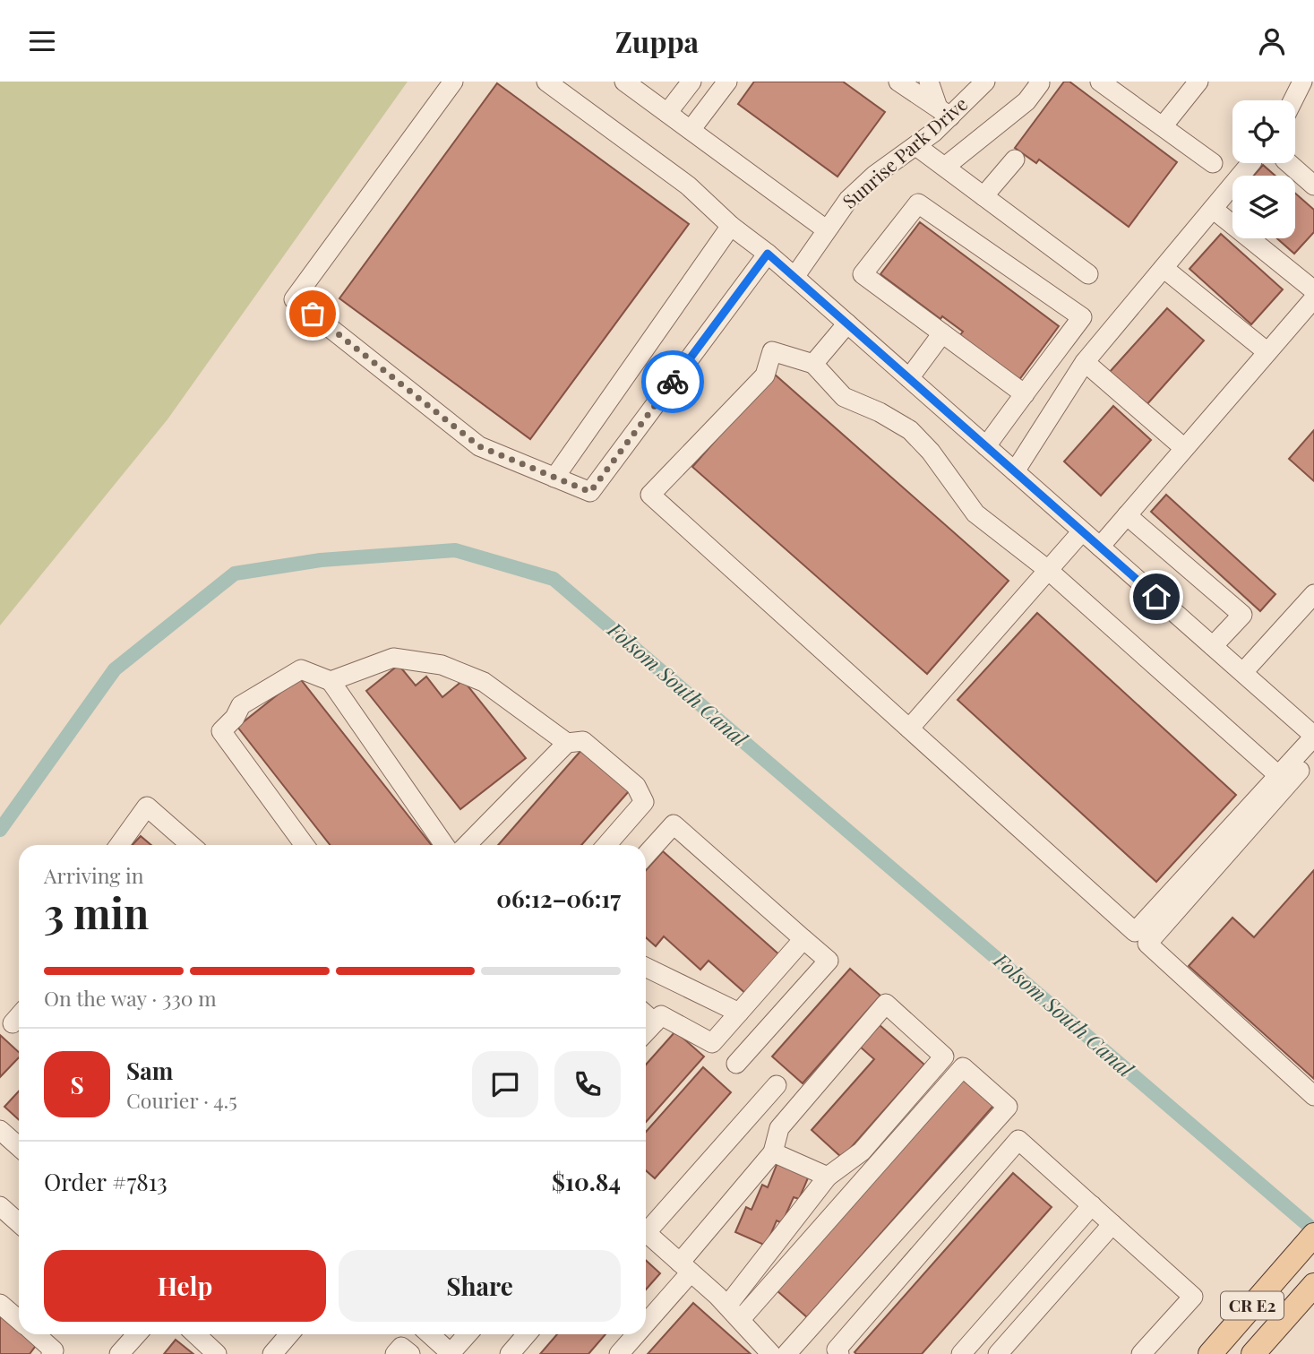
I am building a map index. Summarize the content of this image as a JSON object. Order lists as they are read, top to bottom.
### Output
{
  "streets": {
    "main road": ["CR E2"],
    "street": ["Sunrise Park Drive"]
  },
  "water": ["Folsom South Canal"],
  "page": {
    "header": "Zuppa",
    "heading": ["3 min", "Arriving in", "06:12–06:17"],
    "panel": [
      "Sam",
      "Courier · 4.5",
      "Order #7813",
      "$10.84"
    ],
    "bar": "On the way · 330 m",
    "round": "S",
    "buttons": ["Help", "Share"]
  }
}
